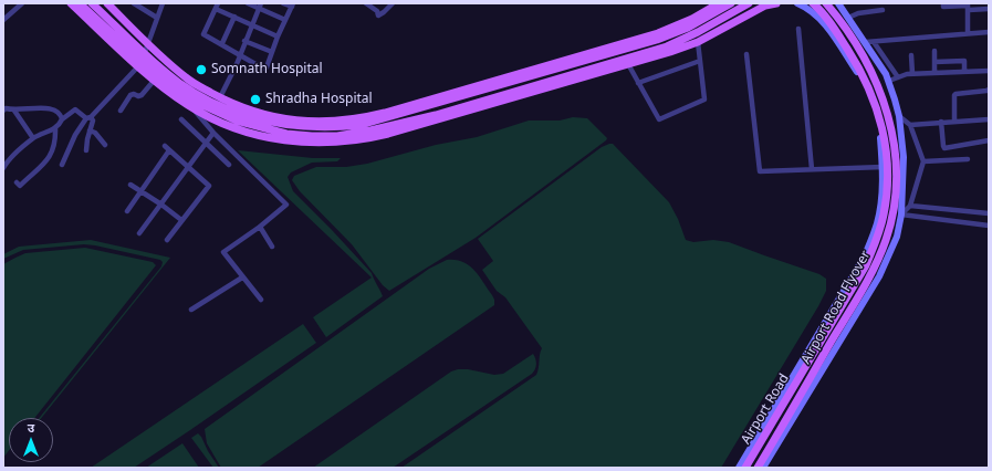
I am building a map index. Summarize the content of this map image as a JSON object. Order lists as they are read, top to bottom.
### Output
{
  "streets": {
    "main road": ["Airport Road Flyover", "Airport Road"]
  },
  "places": ["Somnath Hospital", "Shradha Hospital"],
  "north": "top"
}
